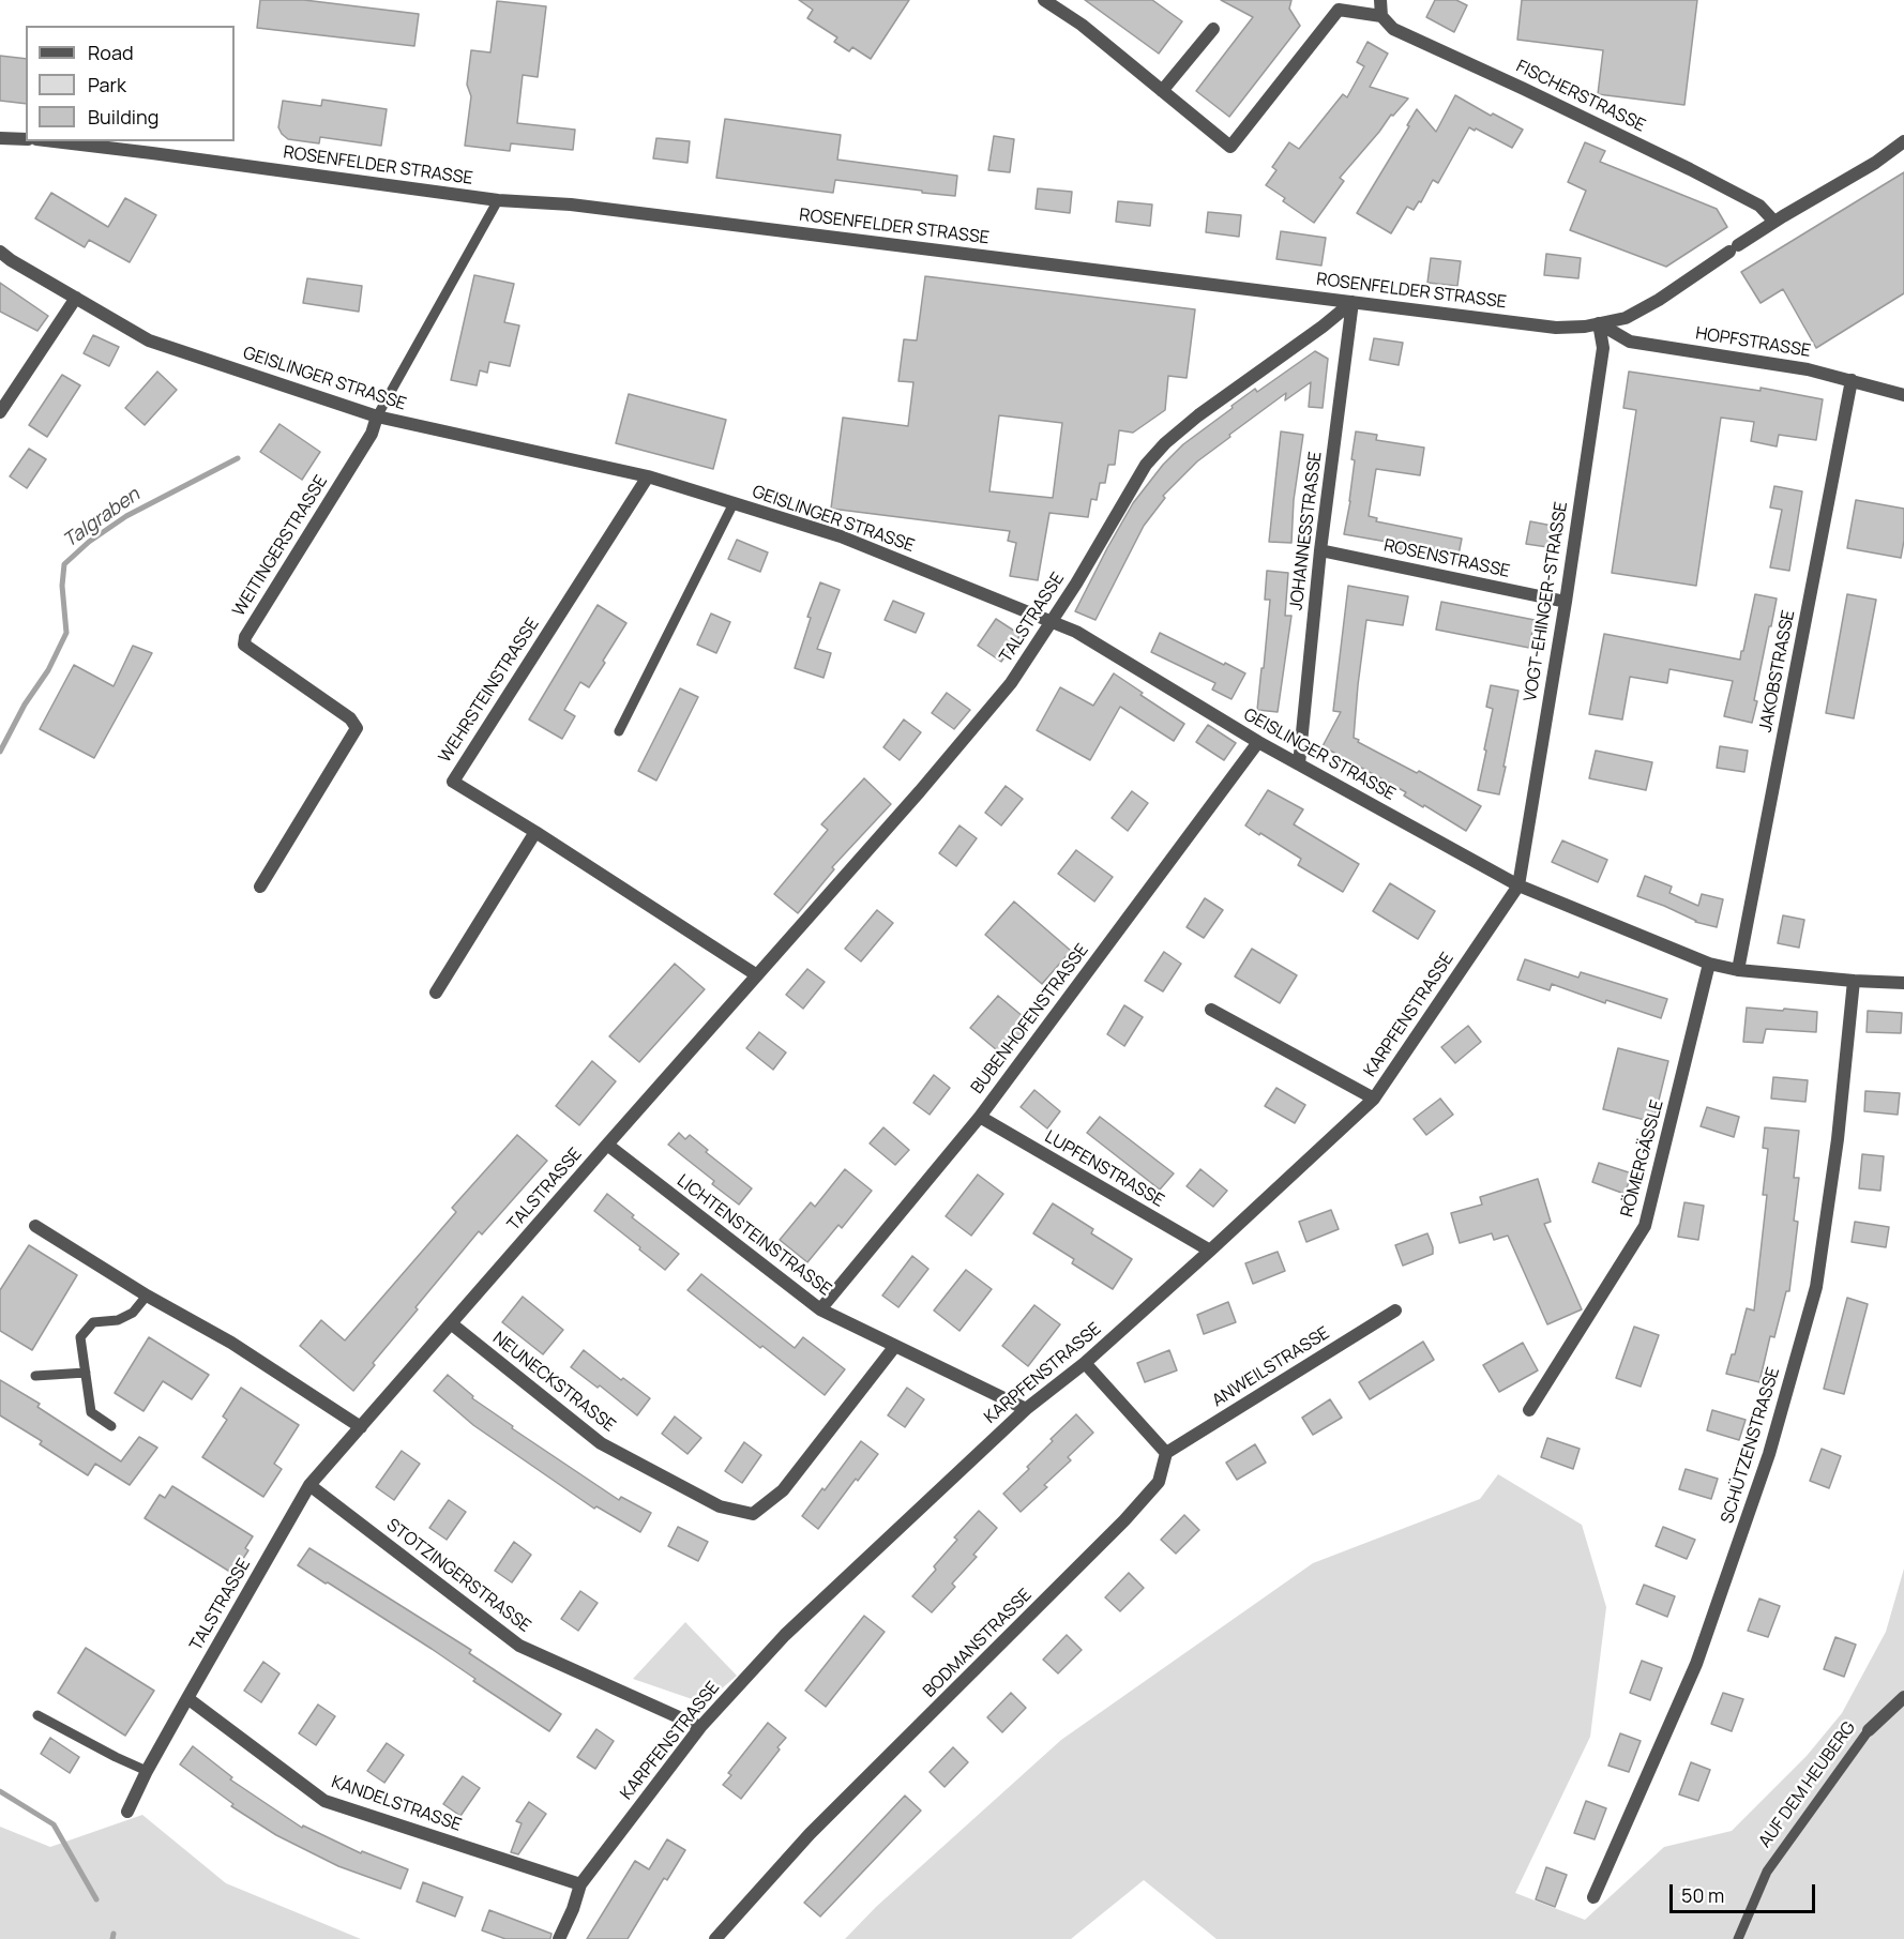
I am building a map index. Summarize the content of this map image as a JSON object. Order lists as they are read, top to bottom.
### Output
{
  "streets": {
    "street": [
      "FISCHERSTRASSE",
      "ROSENFELDER STRASSE",
      "HOPFSTRASSE",
      "GEISLINGER STRASSE",
      "JOHANNESSTRASSE",
      "WEITINGERSTRASSE",
      "ROSENSTRASSE",
      "VOGT-EHINGER-STRASSE",
      "TALSTRASSE",
      "JAKOBSTRASSE",
      "WEHRSTEINSTRASSE",
      "KARPFENSTRASSE",
      "BUBENHOFENSTRASSE",
      "RÖMERGÄSSLE",
      "LUPFENSTRASSE",
      "LICHTENSTEINSTRASSE",
      "ANWEILSTRASSE",
      "NEUNECKSTRASSE",
      "SCHÜTZENSTRASSE",
      "STOTZINGERSTRASSE",
      "BODMANSTRASSE",
      "AUF DEM HEUBERG",
      "KANDELSTRASSE"
    ]
  },
  "crossings": [
    ["FISCHERSTRASSE", "ROSENFELDER STRASSE"],
    ["ROSENFELDER STRASSE", "HOPFSTRASSE"],
    ["ROSENFELDER STRASSE", "JOHANNESSTRASSE"],
    ["ROSENFELDER STRASSE", "VOGT-EHINGER-STRASSE"],
    ["ROSENFELDER STRASSE", "TALSTRASSE"],
    ["HOPFSTRASSE", "VOGT-EHINGER-STRASSE"],
    ["HOPFSTRASSE", "JAKOBSTRASSE"],
    ["GEISLINGER STRASSE", "JOHANNESSTRASSE"],
    ["GEISLINGER STRASSE", "WEITINGERSTRASSE"],
    ["GEISLINGER STRASSE", "VOGT-EHINGER-STRASSE"],
    ["GEISLINGER STRASSE", "TALSTRASSE"],
    ["GEISLINGER STRASSE", "JAKOBSTRASSE"],
    ["GEISLINGER STRASSE", "WEHRSTEINSTRASSE"],
    ["GEISLINGER STRASSE", "KARPFENSTRASSE"],
    ["GEISLINGER STRASSE", "BUBENHOFENSTRASSE"],
    ["GEISLINGER STRASSE", "RÖMERGÄSSLE"],
    ["GEISLINGER STRASSE", "SCHÜTZENSTRASSE"],
    ["JOHANNESSTRASSE", "ROSENSTRASSE"],
    ["JOHANNESSTRASSE", "TALSTRASSE"],
    ["ROSENSTRASSE", "VOGT-EHINGER-STRASSE"],
    ["VOGT-EHINGER-STRASSE", "KARPFENSTRASSE"],
    ["TALSTRASSE", "LICHTENSTEINSTRASSE"],
    ["TALSTRASSE", "NEUNECKSTRASSE"],
    ["TALSTRASSE", "STOTZINGERSTRASSE"],
    ["TALSTRASSE", "KANDELSTRASSE"],
    ["KARPFENSTRASSE", "LUPFENSTRASSE"],
    ["KARPFENSTRASSE", "LICHTENSTEINSTRASSE"],
    ["KARPFENSTRASSE", "STOTZINGERSTRASSE"],
    ["KARPFENSTRASSE", "KANDELSTRASSE"],
    ["BUBENHOFENSTRASSE", "LUPFENSTRASSE"],
    ["BUBENHOFENSTRASSE", "LICHTENSTEINSTRASSE"],
    ["LICHTENSTEINSTRASSE", "NEUNECKSTRASSE"],
    ["ANWEILSTRASSE", "BODMANSTRASSE"]
  ],
  "water": ["Talgraben"],
  "legend": ["Road", "Park", "Building"],
  "scale_bar": "50 m"
}
